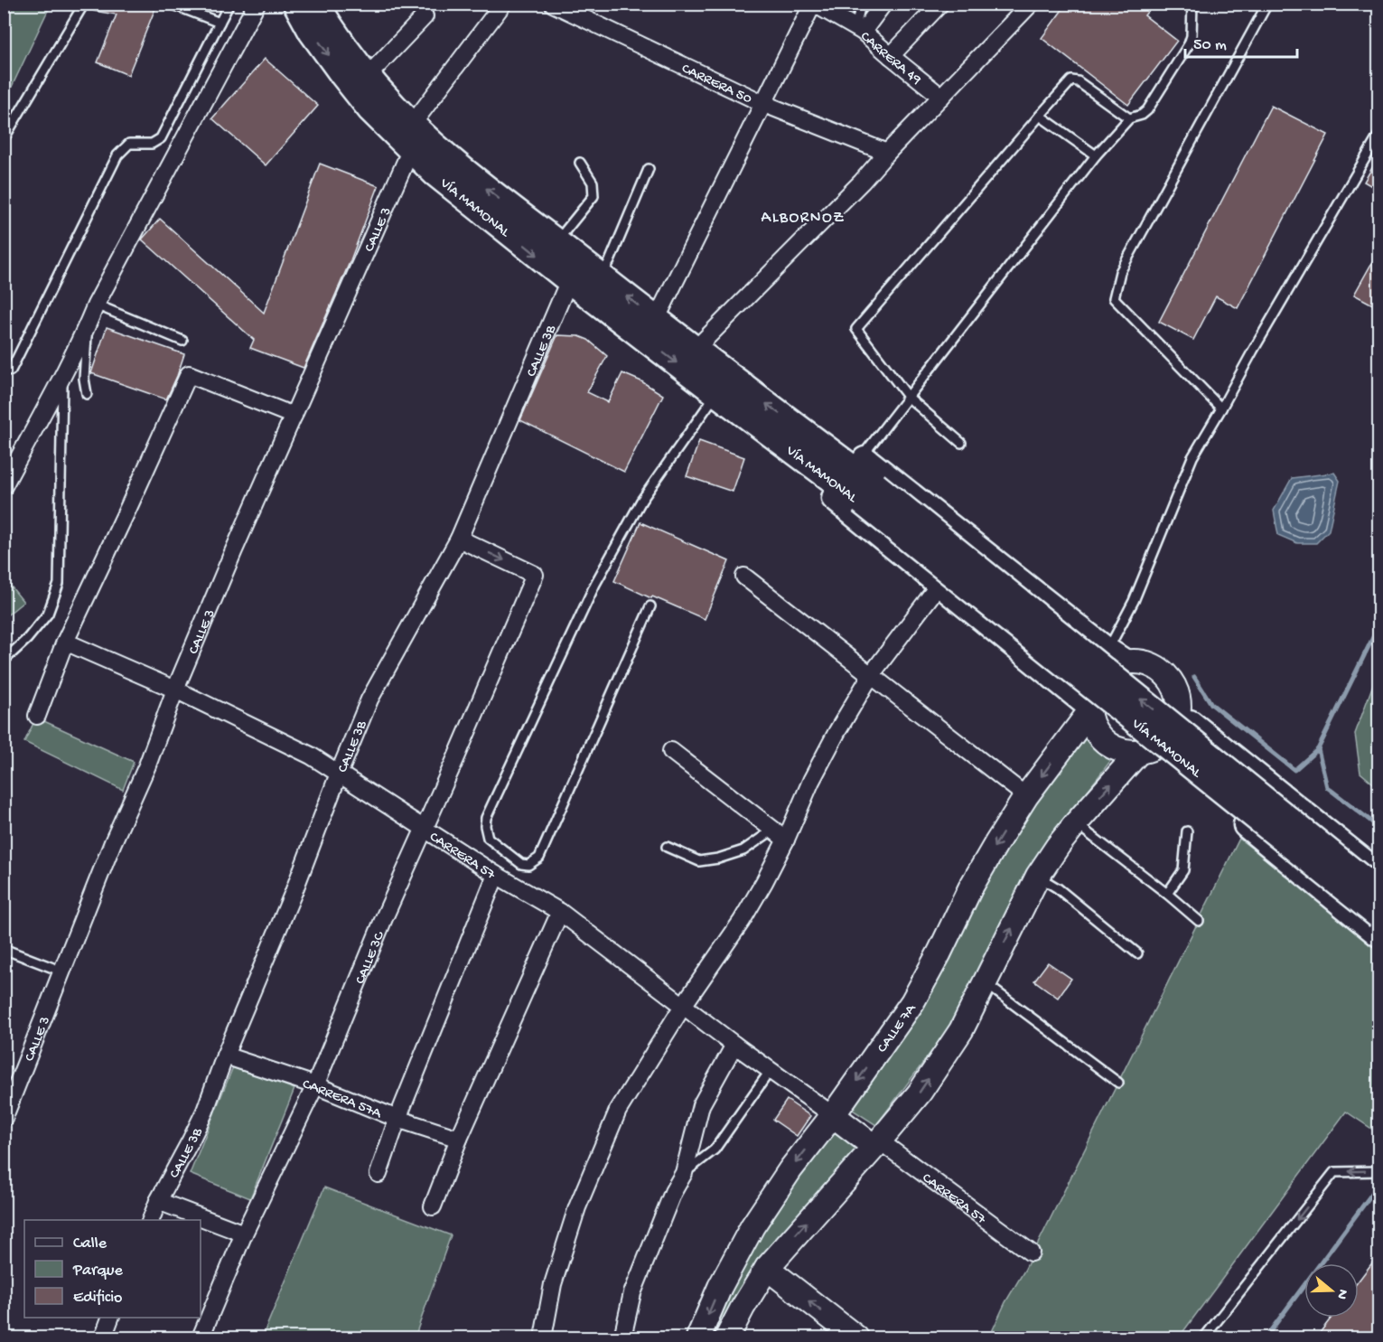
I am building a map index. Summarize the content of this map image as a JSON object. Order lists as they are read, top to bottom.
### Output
{
  "streets": {
    "main road": ["VÍA MAMONAL"],
    "street": [
      "CARRERA 49",
      "CARRERA 50",
      "CALLE 3",
      "CALLE 3B",
      "CARRERA 57",
      "CALLE 3C",
      "CALLE 7A",
      "CARRERA 57A"
    ]
  },
  "crossings": [
    ["VÍA MAMONAL", "CALLE 3"],
    ["VÍA MAMONAL", "CALLE 3B"],
    ["CALLE 3", "CARRERA 57"],
    ["CALLE 3B", "CARRERA 57"],
    ["CALLE 3B", "CALLE 3C"],
    ["CALLE 3B", "CARRERA 57A"],
    ["CARRERA 57", "CALLE 3C"],
    ["CARRERA 57", "CALLE 7A"],
    ["CALLE 3C", "CARRERA 57A"]
  ],
  "districts": ["ALBORNOZ"],
  "legend": ["Calle", "Parque", "Edificio"],
  "scale_bar": "50 m",
  "north": "right"
}
